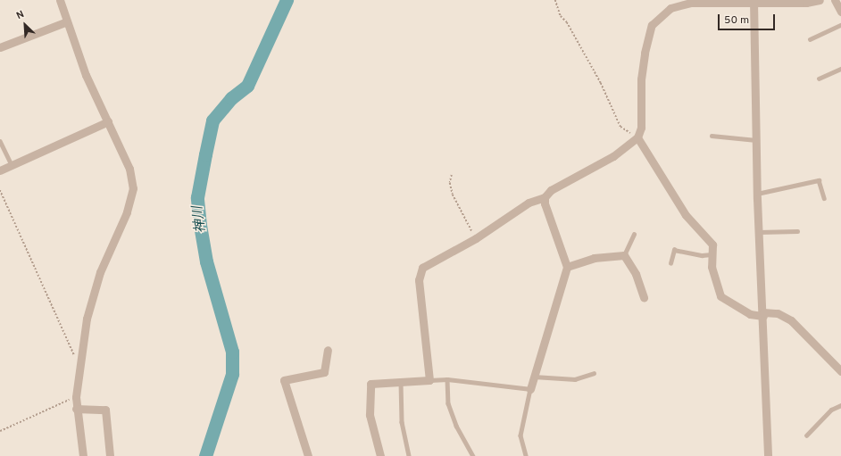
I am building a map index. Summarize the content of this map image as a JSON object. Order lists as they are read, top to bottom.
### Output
{
  "water": ["神川"],
  "scale_bar": "50 m",
  "north": "top left"
}
